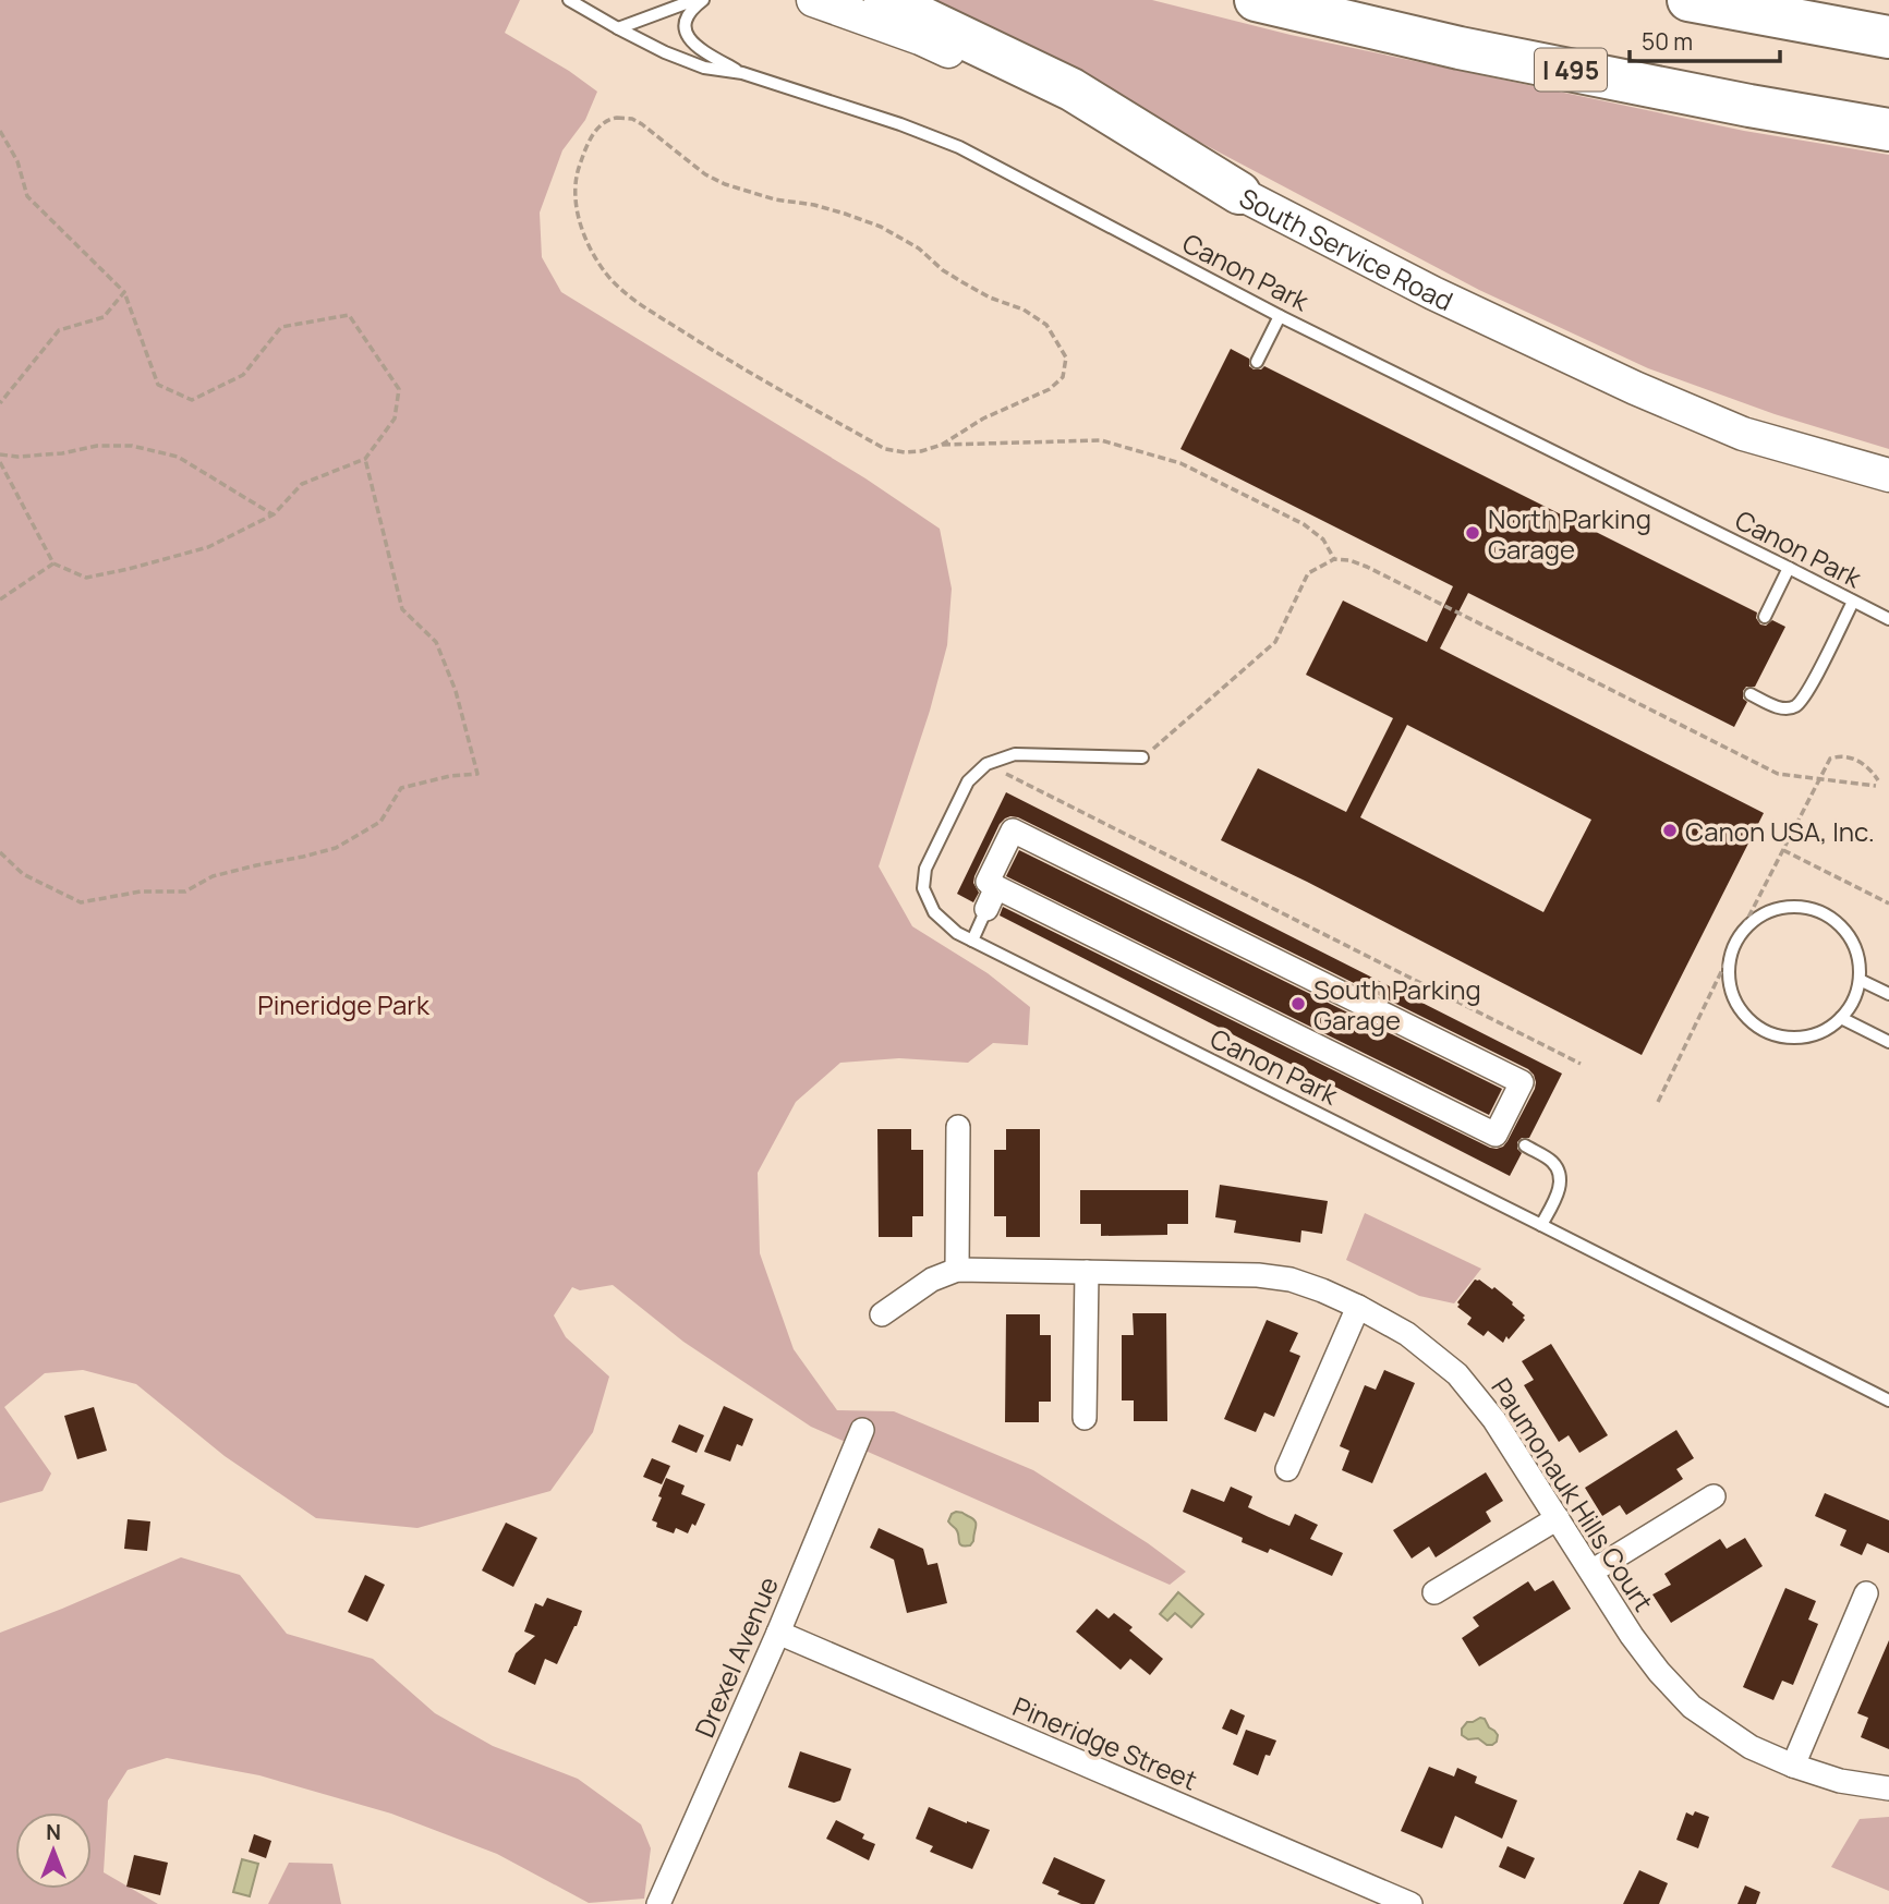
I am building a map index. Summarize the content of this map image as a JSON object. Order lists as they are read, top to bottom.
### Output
{
  "streets": {
    "highway": ["I 495"],
    "main road": ["South Service Road"],
    "street": ["Paumonauk Hills Court", "Drexel Avenue", "Pineridge Street"],
    "lane": ["Canon Park"]
  },
  "crossings": [
    ["Drexel Avenue", "Pineridge Street"]
  ],
  "parks": ["Pineridge Park"],
  "places": ["North Parking Garage", "Canon USA, Inc.", "South Parking Garage"],
  "scale_bar": "50 m",
  "north": "top"
}
